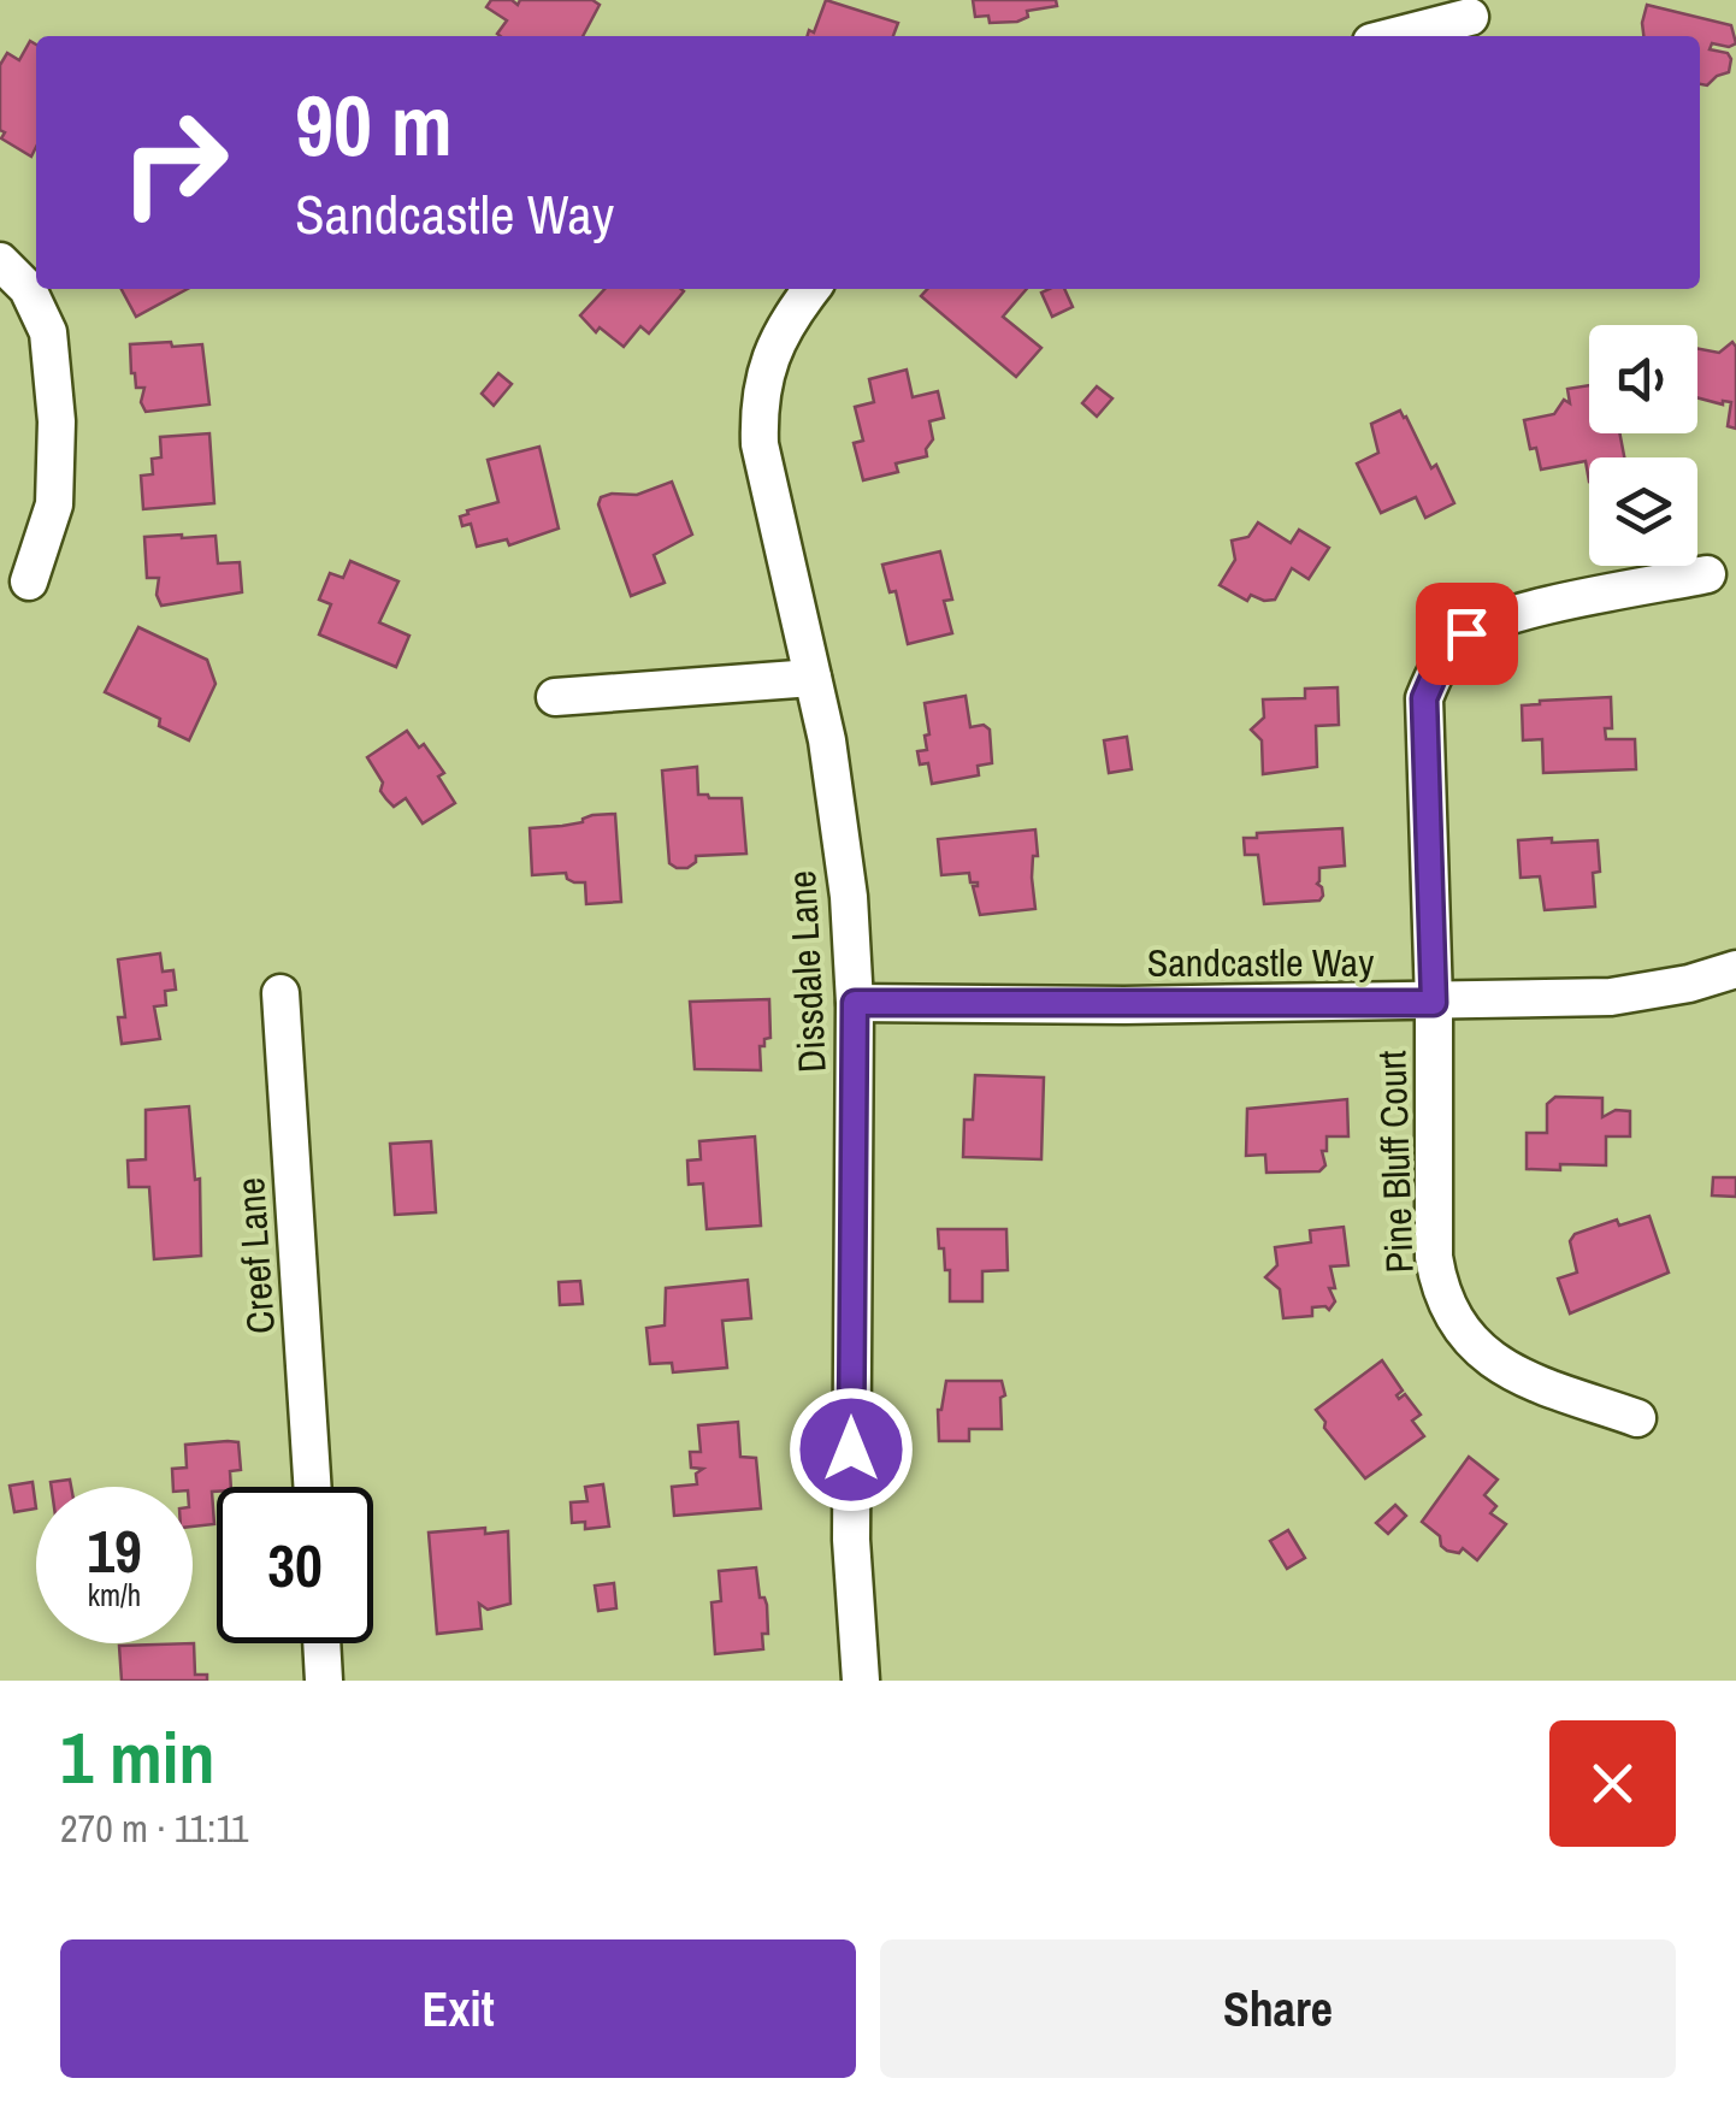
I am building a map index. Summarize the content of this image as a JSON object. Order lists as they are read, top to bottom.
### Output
{
  "streets": {
    "street": [
      "Sandcastle Way",
      "Dissdale Lane",
      "Pine Bluff Court",
      "Creef Lane"
    ]
  },
  "crossings": [
    ["Sandcastle Way", "Dissdale Lane"],
    ["Sandcastle Way", "Pine Bluff Court"]
  ],
  "page": {
    "turn": ["90 m", "Sandcastle Way"],
    "speed": "19 km/h",
    "limit": "30",
    "heading": ["1 min", "270 m · 11:11"],
    "buttons": ["Exit", "Share"]
  }
}
